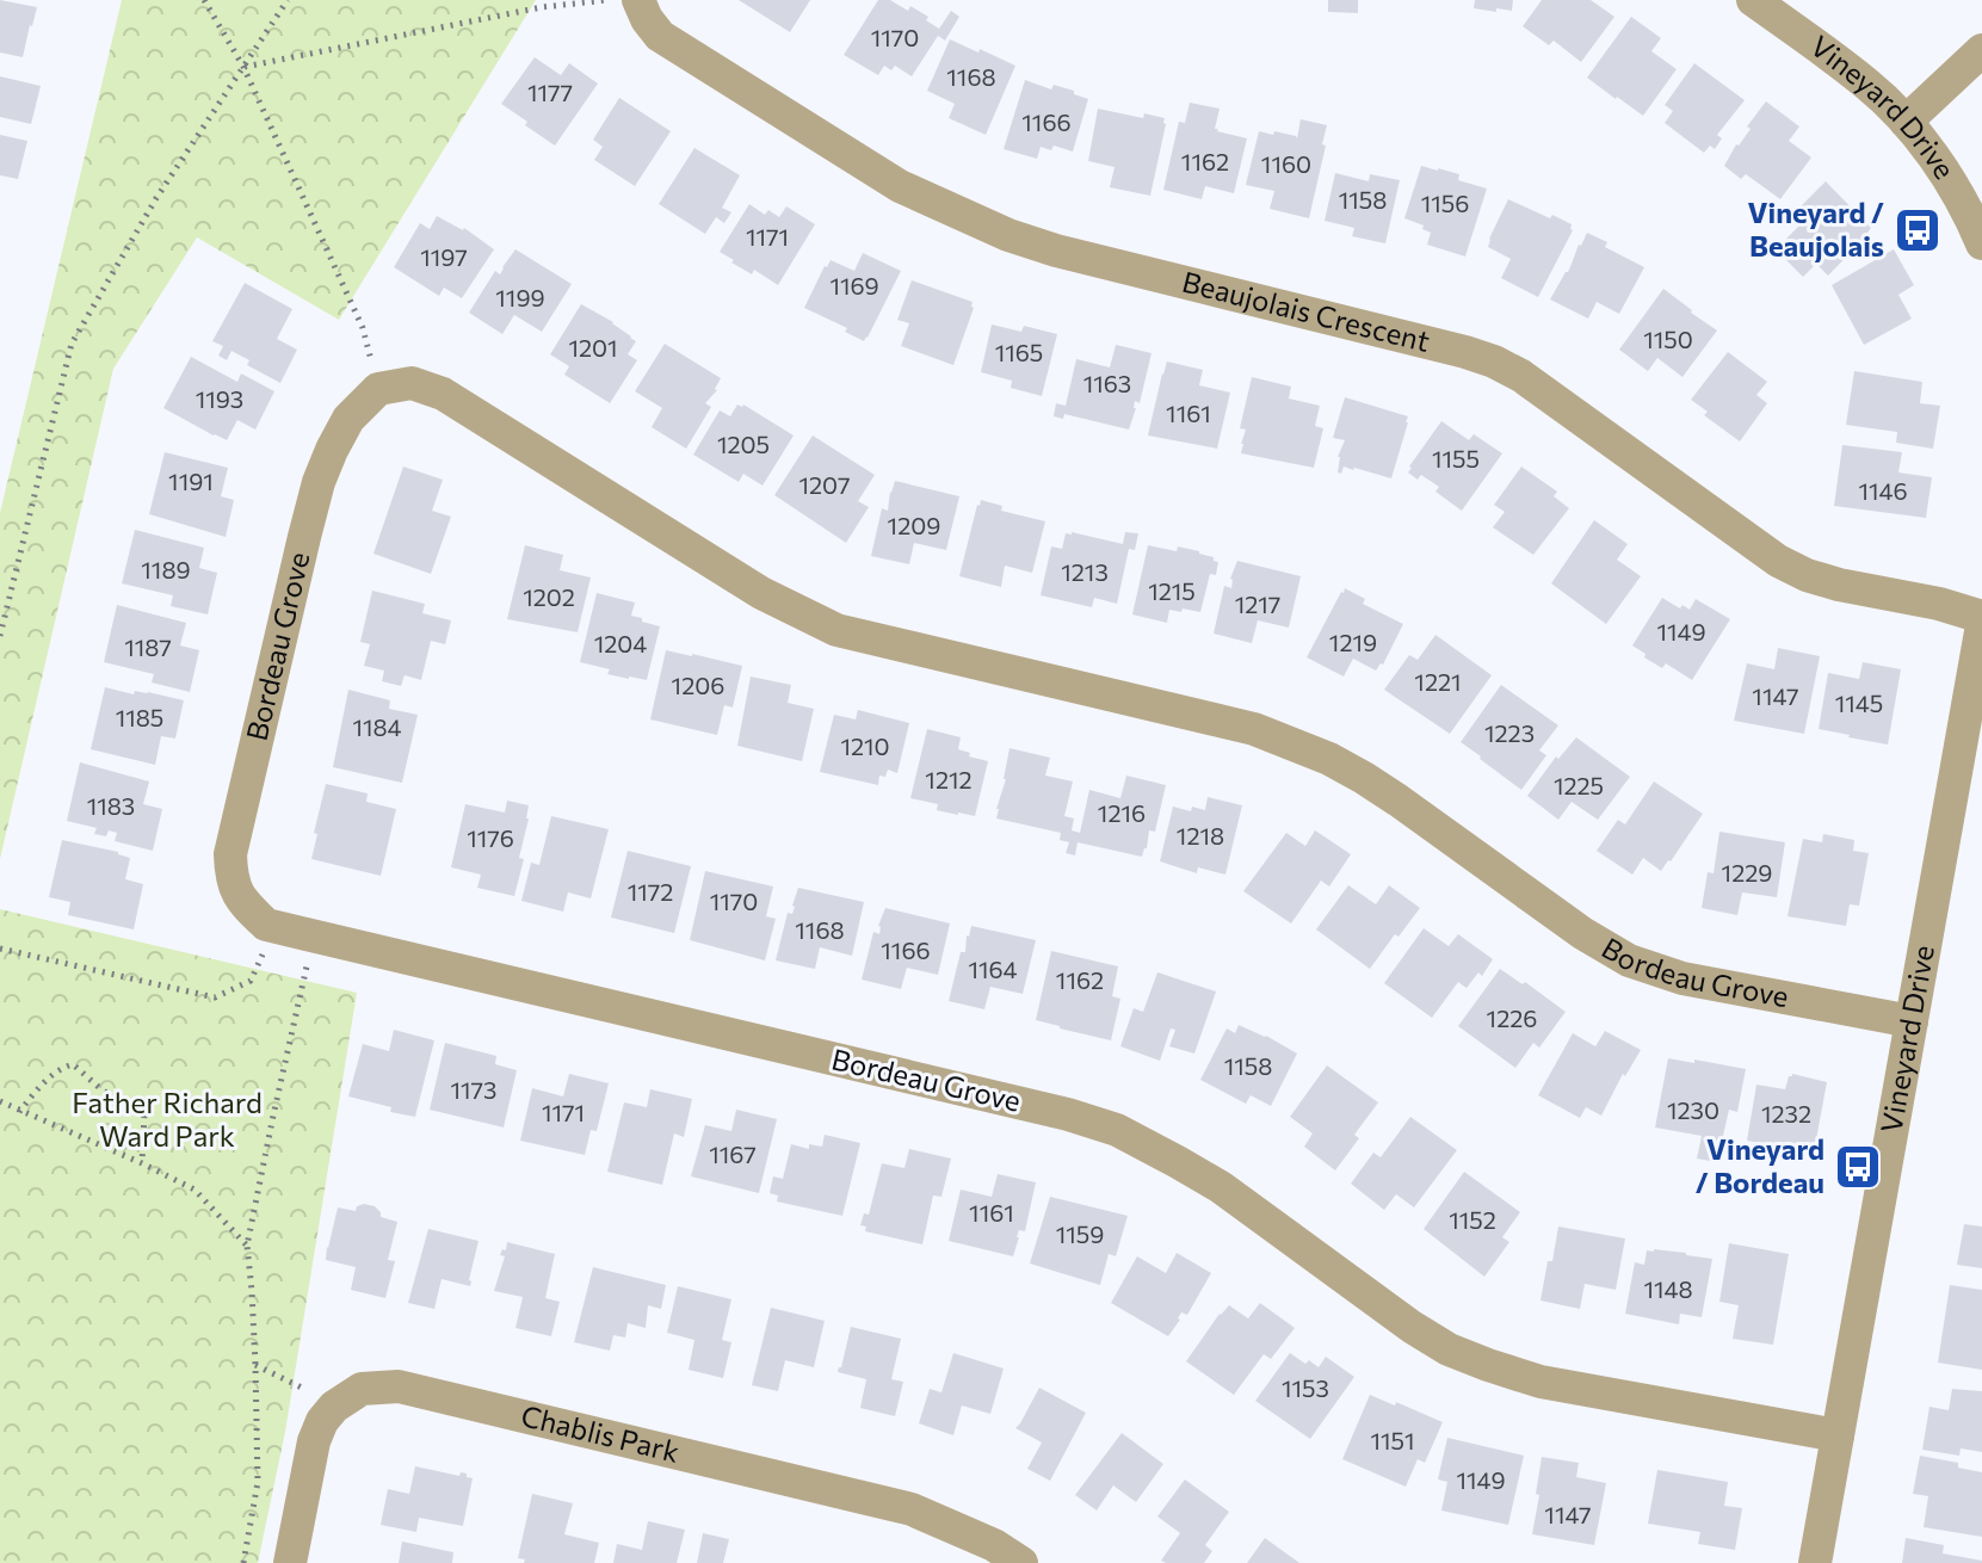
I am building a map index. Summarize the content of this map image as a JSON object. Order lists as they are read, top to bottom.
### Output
{
  "streets": {
    "street": [
      "Vineyard Drive",
      "Beaujolais Crescent",
      "Bordeau Grove",
      "Chablis Park"
    ]
  },
  "crossings": [
    ["Vineyard Drive", "Bordeau Grove"]
  ],
  "parks": ["Father Richard Ward Park"],
  "places": {
    "bus stop": ["Vineyard / Beaujolais", "Vineyard / Bordeau"]
  },
  "house_numbers": [
    "1170",
    "1168",
    "1177",
    "1166",
    "1162",
    "1160",
    "1158",
    "1156",
    "1171",
    "1197",
    "1169",
    "1199",
    "1150",
    "1201",
    "1165",
    "1163",
    "1193",
    "1161",
    "1205",
    "1155",
    "1191",
    "1207",
    "1146",
    "1209",
    "1189",
    "1213",
    "1215",
    "1202",
    "1217",
    "1149",
    "1219",
    "1204",
    "1187",
    "1221",
    "1206",
    "1147",
    "1145",
    "1185",
    "1184",
    "1223",
    "1210",
    "1212",
    "1225",
    "1183",
    "1216",
    "1218",
    "1176",
    "1229",
    "1172",
    "1170",
    "1168",
    "1166",
    "1164",
    "1162",
    "1226",
    "1158",
    "1173",
    "1230",
    "1171",
    "1232",
    "1167",
    "1161",
    "1152",
    "1159",
    "1148",
    "1153",
    "1151",
    "1149",
    "1147"
  ]
}
